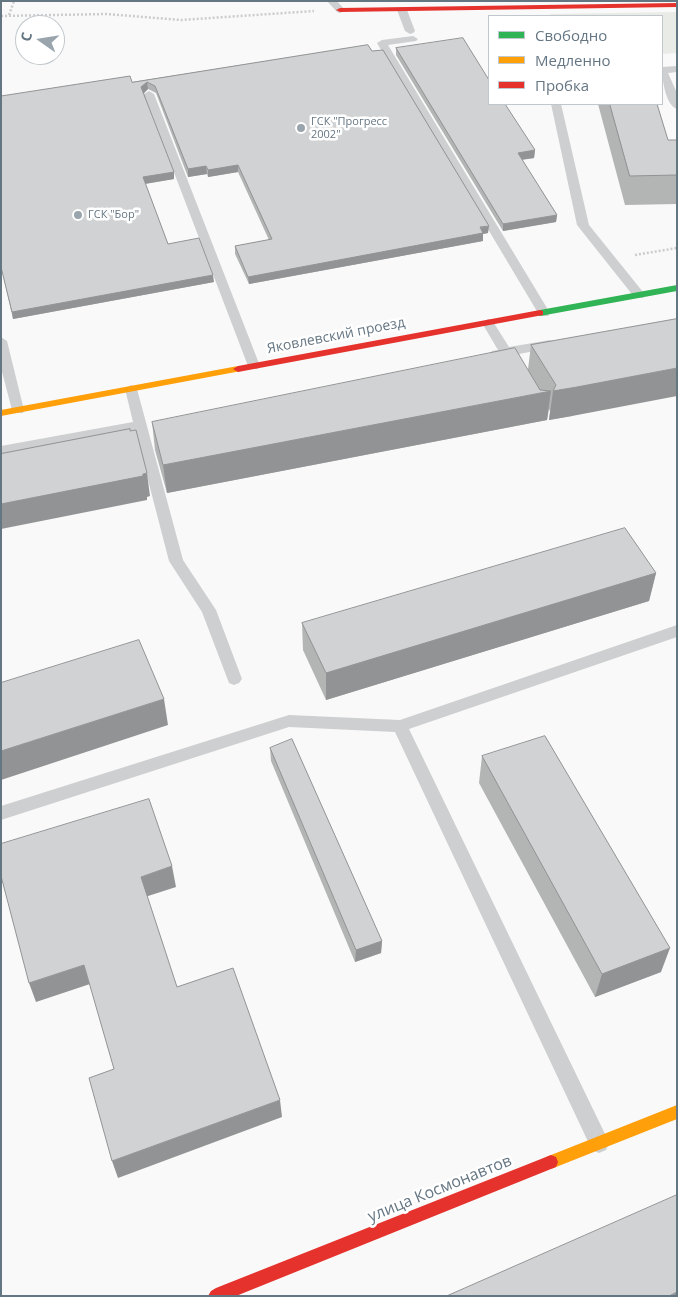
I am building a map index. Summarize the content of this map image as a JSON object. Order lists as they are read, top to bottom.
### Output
{
  "streets": {
    "street": ["Яковлевский проезд", "улица Космонавтов"]
  },
  "places": ["ГСК \"Прогресс 2002\"", "ГСК \"Бор\""],
  "legend": ["Свободно", "Медленно", "Пробка"],
  "north": "left"
}
